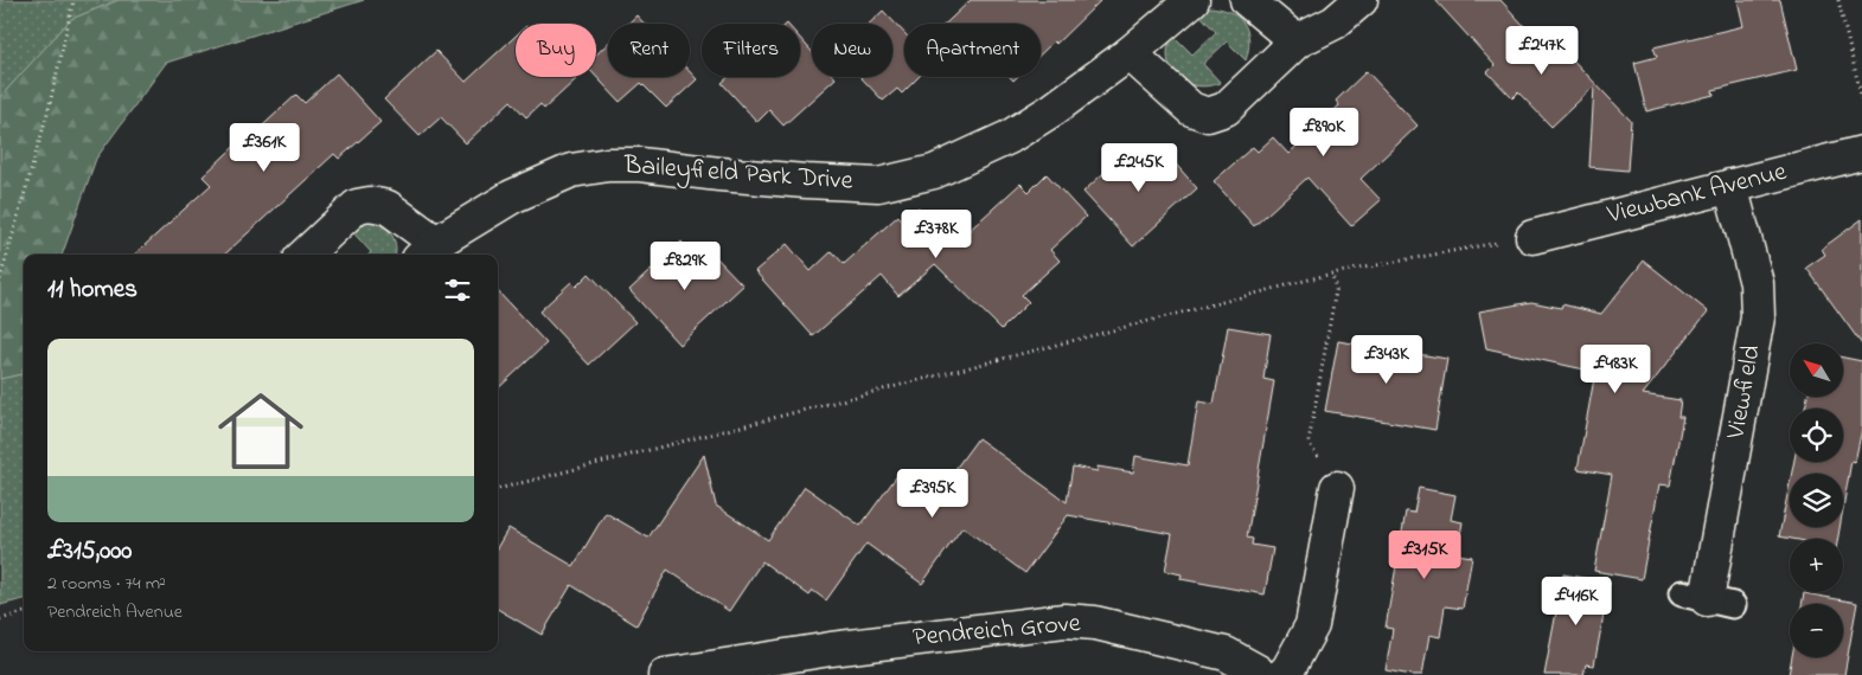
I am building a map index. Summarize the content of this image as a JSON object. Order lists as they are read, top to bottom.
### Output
{
  "streets": {
    "street": [
      "Baileyfield Park Drive",
      "Viewbank Avenue",
      "Viewfield",
      "Pendreich Grove"
    ]
  },
  "crossings": [
    ["Viewbank Avenue", "Viewfield"]
  ],
  "north": "top left",
  "page": {
    "chip": [
      "Buy",
      "Rent",
      "Filters",
      "New",
      "Apartment"
    ],
    "price": [
      "£247K",
      "£890K",
      "£361K",
      "£245K",
      "£378K",
      "£829K",
      "£343K",
      "£483K",
      "£395K",
      "£315K",
      "£416K"
    ],
    "heading": "11 homes",
    "list": [
      {
        "name": "£315,000",
        "note": "2 rooms · 74 m² · Pendreich Avenue"
      }
    ],
    "map_buttons": ["+", "−"]
  }
}
